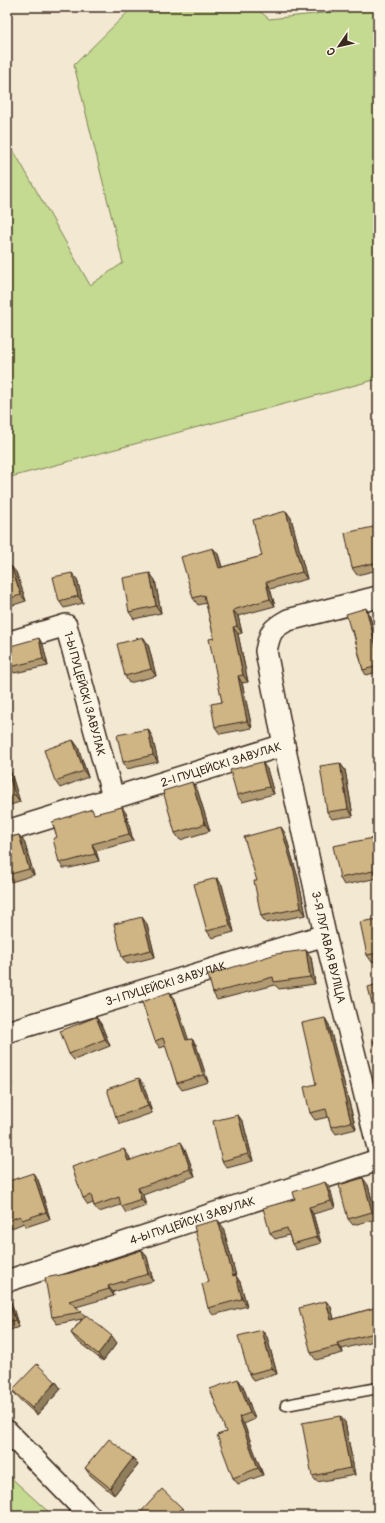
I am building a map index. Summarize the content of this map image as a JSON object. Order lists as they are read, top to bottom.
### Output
{
  "streets": {
    "street": [
      "1-Ы ПУЦЕЙСКІ ЗАВУЛАК",
      "2-І ПУЦЕЙСКІ ЗАВУЛАК",
      "3-Я ЛУГАВАЯ ВУЛІЦА",
      "3-І ПУЦЕЙСКІ ЗАВУЛАК",
      "4-Ы ПУЦЕЙСКІ ЗАВУЛАК"
    ]
  },
  "crossings": [
    ["1-Ы ПУЦЕЙСКІ ЗАВУЛАК", "2-І ПУЦЕЙСКІ ЗАВУЛАК"],
    ["2-І ПУЦЕЙСКІ ЗАВУЛАК", "3-Я ЛУГАВАЯ ВУЛІЦА"],
    ["3-Я ЛУГАВАЯ ВУЛІЦА", "3-І ПУЦЕЙСКІ ЗАВУЛАК"]
  ],
  "north": "bottom left"
}
